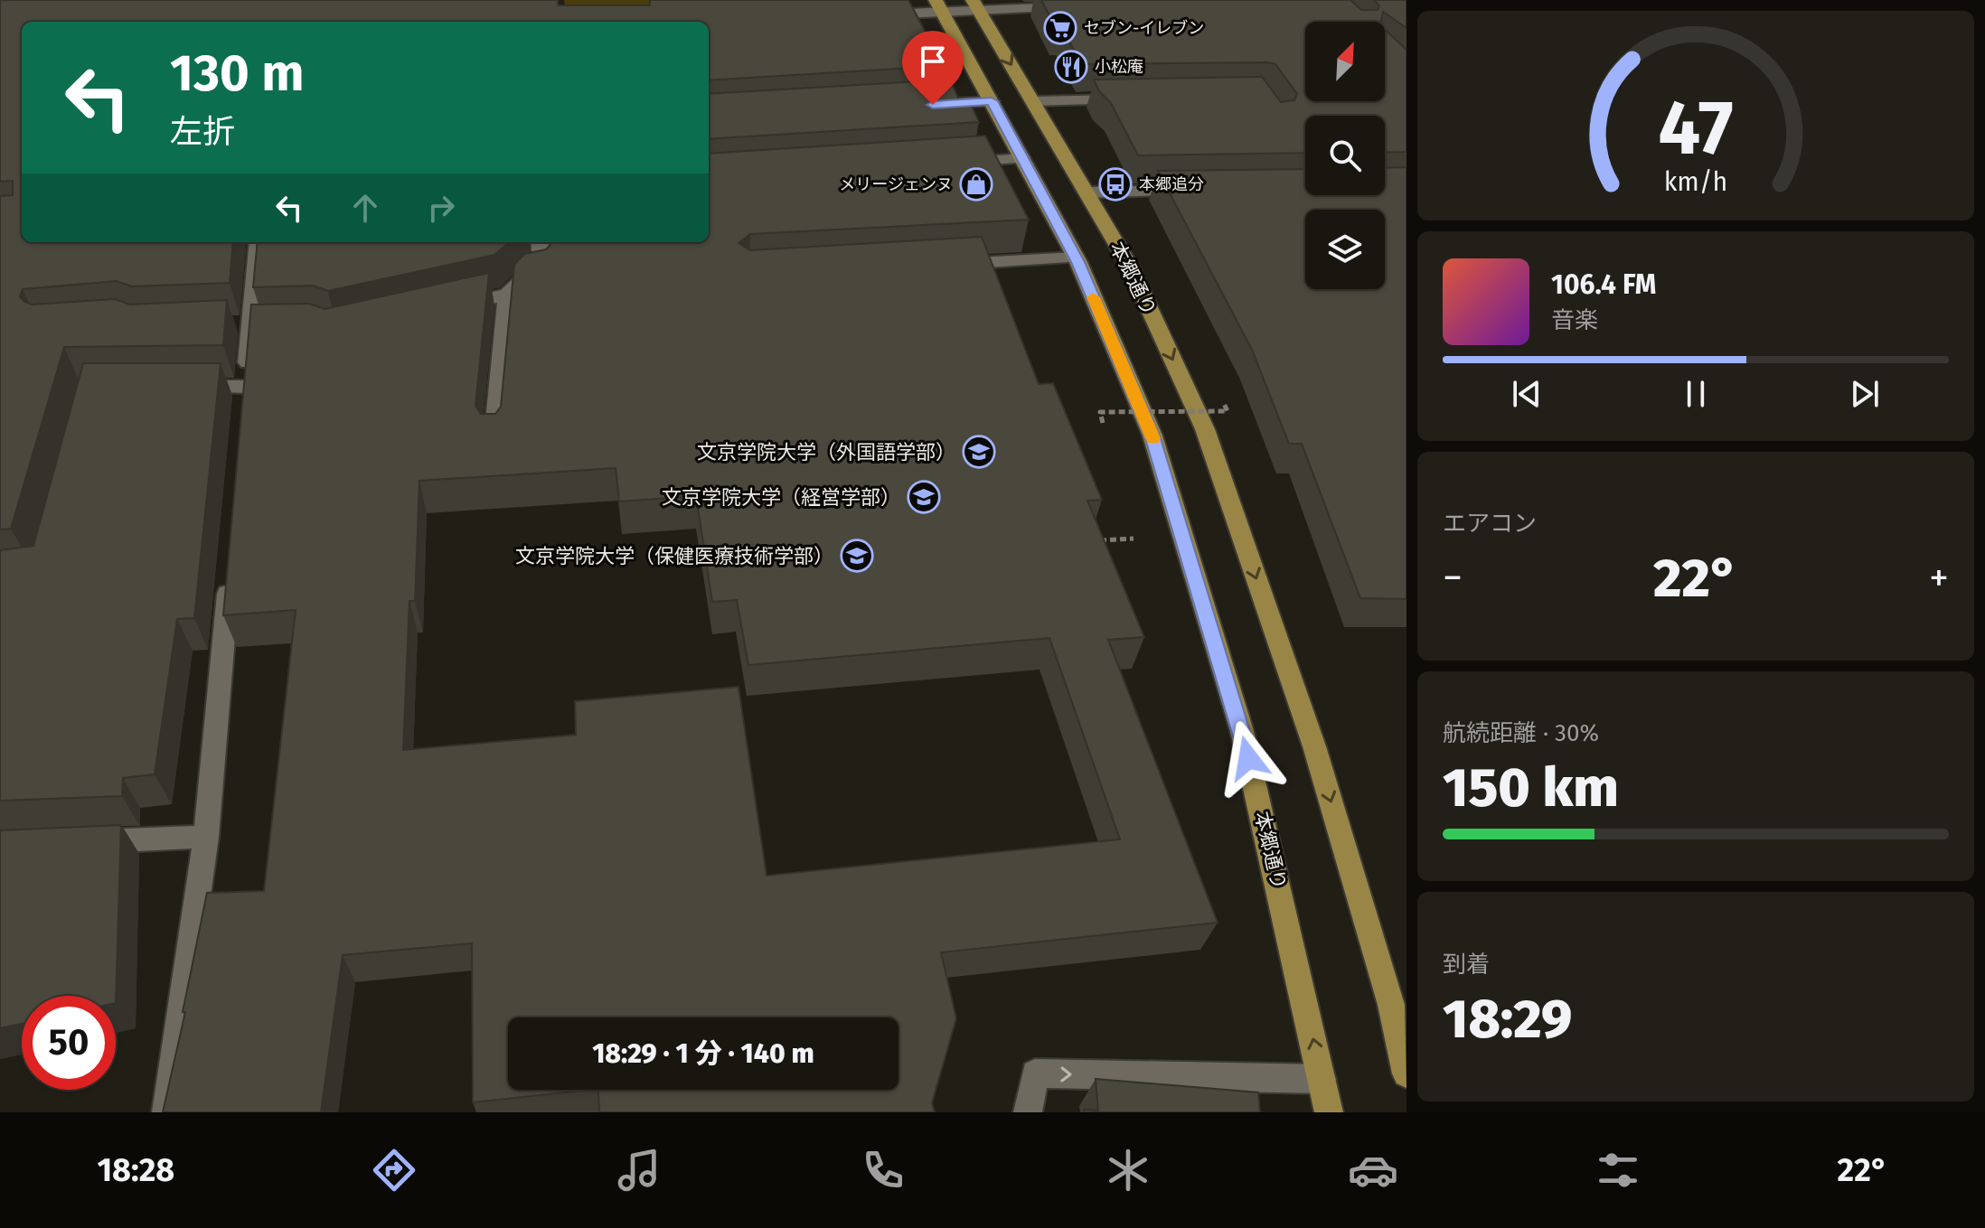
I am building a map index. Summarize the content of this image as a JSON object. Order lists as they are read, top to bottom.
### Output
{
  "streets": {
    "main road": ["本郷通り"]
  },
  "places": {
    "supermarket": ["セブン-イレブン"],
    "restaurant": ["小松庵"],
    "shop": ["メリージェンヌ"],
    "bus stop": ["本郷追分"],
    "school or university": ["文京学院大学（外国語学部）", "文京学院大学（経営学部）", "文京学院大学（保健医療技術学部）"]
  },
  "north": "top right",
  "page": {
    "turn": ["130 m", "左折"],
    "song": ["106.4 FM", "音楽"],
    "tile": [
      "エアコン",
      ["航続距離 · 30%", "150 km"],
      ["到着", "18:29"]
    ],
    "heat": ["−", "22°", "+"],
    "limit": "50",
    "trip": "18:29 · 1 分 · 140 m",
    "tabs": ["18:28", "22°"],
    "gauge": ["47", "km/h"]
  }
}
